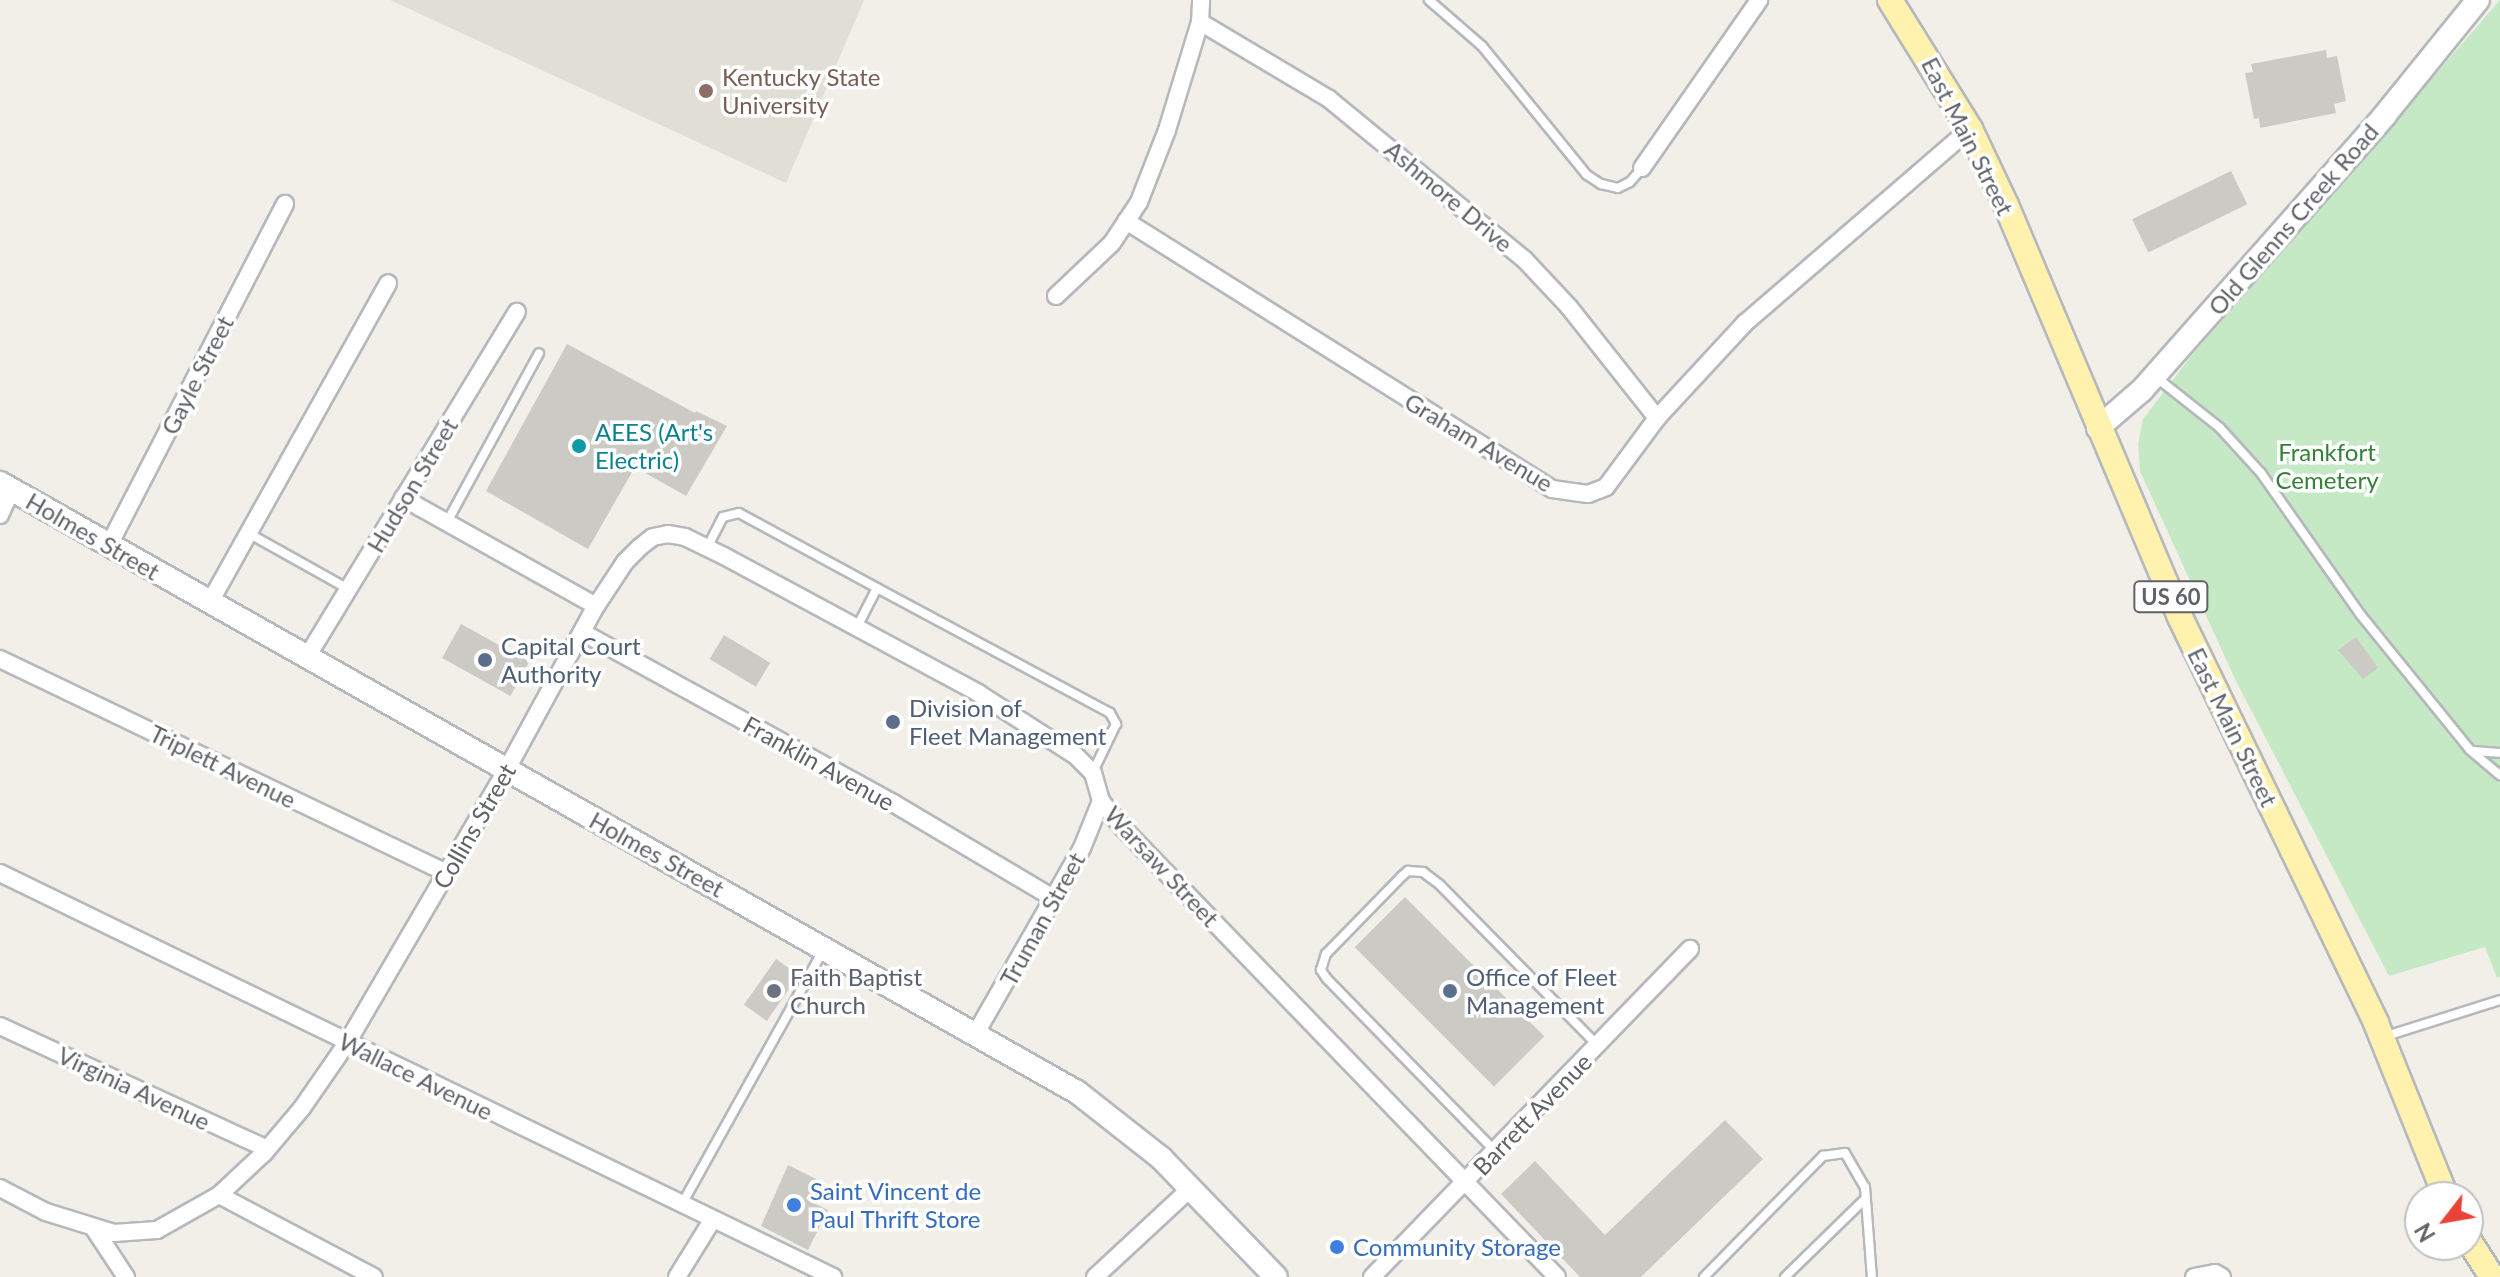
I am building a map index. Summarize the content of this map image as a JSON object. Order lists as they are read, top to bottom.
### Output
{
  "streets": {
    "main road": [
      "East Main Street",
      "Old Glenns Creek Road",
      "Holmes Street",
      "US 60"
    ],
    "street": [
      "Ashmore Drive",
      "Gayle Street",
      "Graham Avenue",
      "Hudson Street",
      "Franklin Avenue",
      "Triplett Avenue",
      "Collins Street",
      "Warsaw Street",
      "Truman Street",
      "Wallace Avenue",
      "Virginia Avenue",
      "Barrett Avenue"
    ]
  },
  "crossings": [
    ["East Main Street", "Old Glenns Creek Road"],
    ["East Main Street", "Graham Avenue"],
    ["Ashmore Drive", "Graham Avenue"],
    ["Gayle Street", "Holmes Street"],
    ["Hudson Street", "Holmes Street"],
    ["Holmes Street", "Collins Street"],
    ["Holmes Street", "Truman Street"],
    ["Franklin Avenue", "Collins Street"],
    ["Franklin Avenue", "Truman Street"],
    ["Triplett Avenue", "Collins Street"],
    ["Collins Street", "Wallace Avenue"],
    ["Collins Street", "Virginia Avenue"],
    ["Warsaw Street", "Truman Street"],
    ["Warsaw Street", "Barrett Avenue"]
  ],
  "parks": ["Frankfort Cemetery"],
  "places": [
    "Kentucky State University",
    "AEES (Art's Electric)",
    "Capital Court Authority",
    "Division of Fleet Management",
    "Faith Baptist Church",
    "Office of Fleet Management",
    "Saint Vincent de Paul Thrift Store",
    "Community Storage"
  ],
  "north": "bottom left"
}
